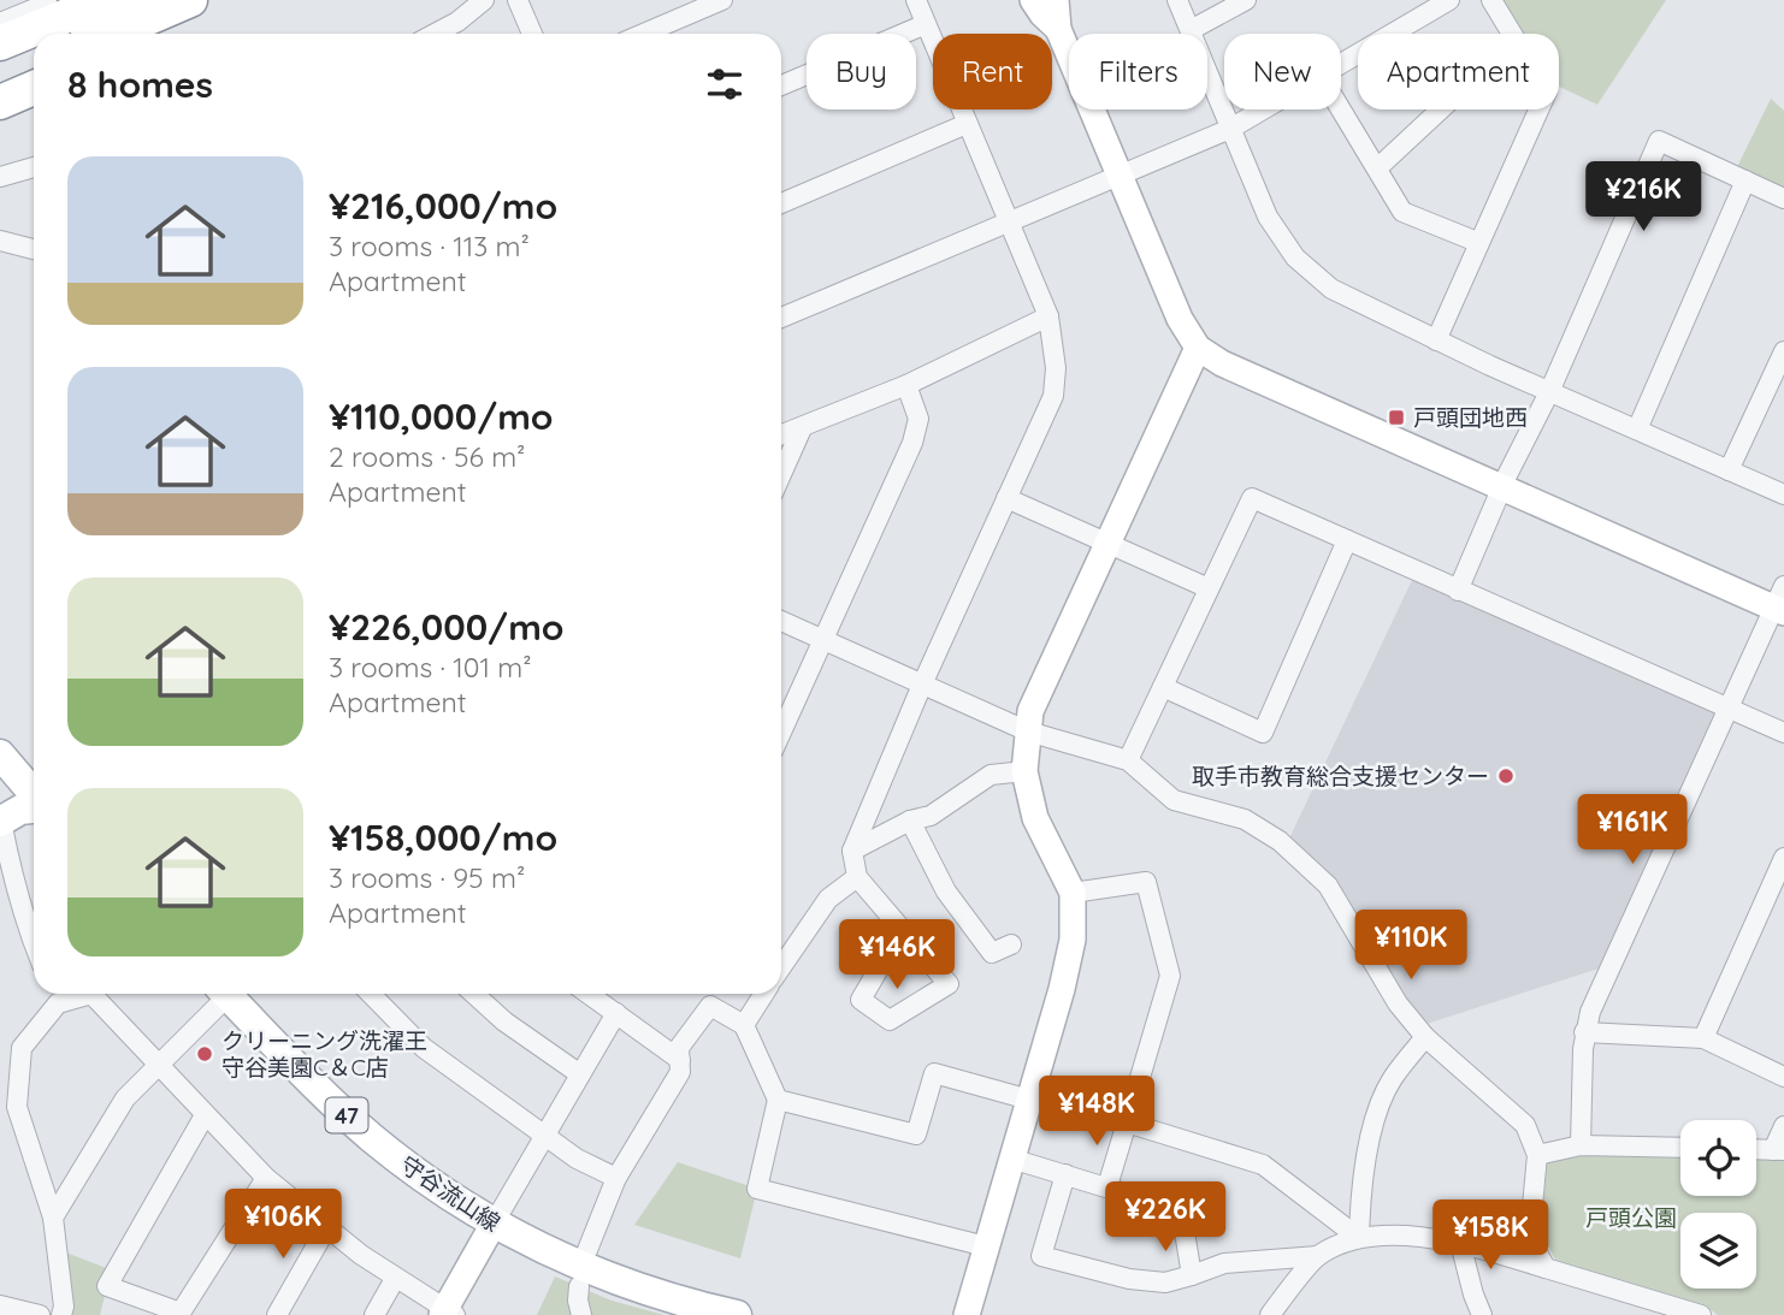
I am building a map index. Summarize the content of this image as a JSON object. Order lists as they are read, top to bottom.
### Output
{
  "streets": {
    "main road": ["47", "守谷流山線"]
  },
  "parks": ["戸頭公園"],
  "places": {
    "transit": ["戸頭団地西"],
    "other": ["取手市教育総合支援センター", "クリーニング洗濯王 守谷美園C＆C店"]
  },
  "page": {
    "chip": [
      "Buy",
      "Rent",
      "Filters",
      "New",
      "Apartment"
    ],
    "heading": "8 homes",
    "list": [
      {
        "name": "¥216,000/mo",
        "note": "3 rooms · 113 m² · Apartment"
      },
      {
        "name": "¥110,000/mo",
        "note": "2 rooms · 56 m² · Apartment"
      },
      {
        "name": "¥226,000/mo",
        "note": "3 rooms · 101 m² · Apartment"
      },
      {
        "name": "¥158,000/mo",
        "note": "3 rooms · 95 m² · Apartment"
      }
    ],
    "price": [
      "¥216K",
      "¥161K",
      "¥110K",
      "¥146K",
      "¥148K",
      "¥226K",
      "¥106K",
      "¥158K"
    ]
  }
}
